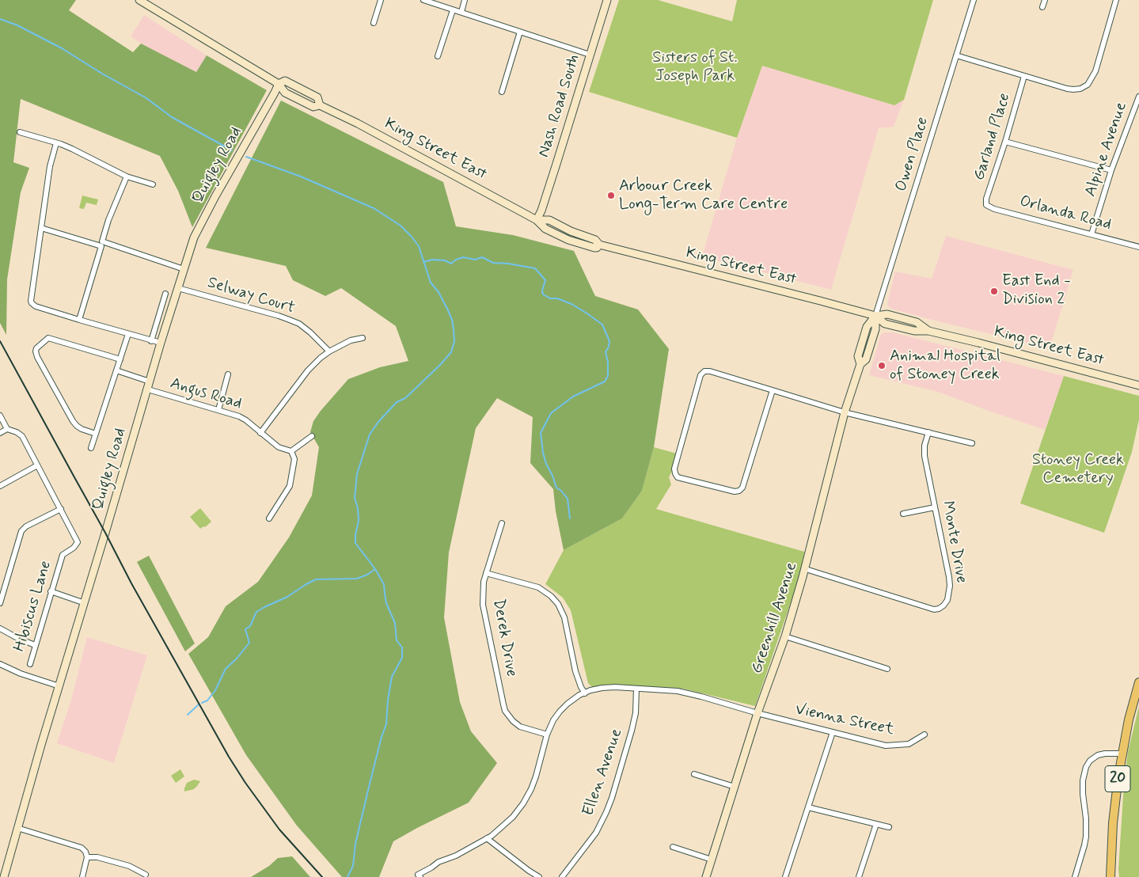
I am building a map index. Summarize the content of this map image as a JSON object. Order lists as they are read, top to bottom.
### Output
{
  "streets": {
    "main road": ["20"],
    "street": [
      "Nash Road South",
      "Garland Place",
      "King Street East",
      "Alpine Avenue",
      "Owen Place",
      "Quigley Road",
      "Orlanda Road",
      "Selway Court",
      "Angus Road",
      "Monte Drive",
      "Hibiscus Lane",
      "Greenhill Avenue",
      "Derek Drive",
      "Vienna Street",
      "Ellen Avenue"
    ]
  },
  "crossings": [
    ["Nash Road South", "King Street East"],
    ["Garland Place", "Orlanda Road"],
    ["King Street East", "Owen Place"],
    ["King Street East", "Quigley Road"],
    ["King Street East", "Greenhill Avenue"],
    ["Alpine Avenue", "Orlanda Road"],
    ["Owen Place", "Greenhill Avenue"],
    ["Quigley Road", "Selway Court"],
    ["Quigley Road", "Angus Road"],
    ["Monte Drive", "Greenhill Avenue"],
    ["Greenhill Avenue", "Vienna Street"],
    ["Derek Drive", "Vienna Street"],
    ["Vienna Street", "Ellen Avenue"]
  ],
  "parks": ["Sisters of St. Joseph Park", "Stoney Creek Cemetery"],
  "places": ["Arbour Creek Long-Term Care Centre", "East End - Division 2", "Animal Hospital of Stoney Creek"]
}
